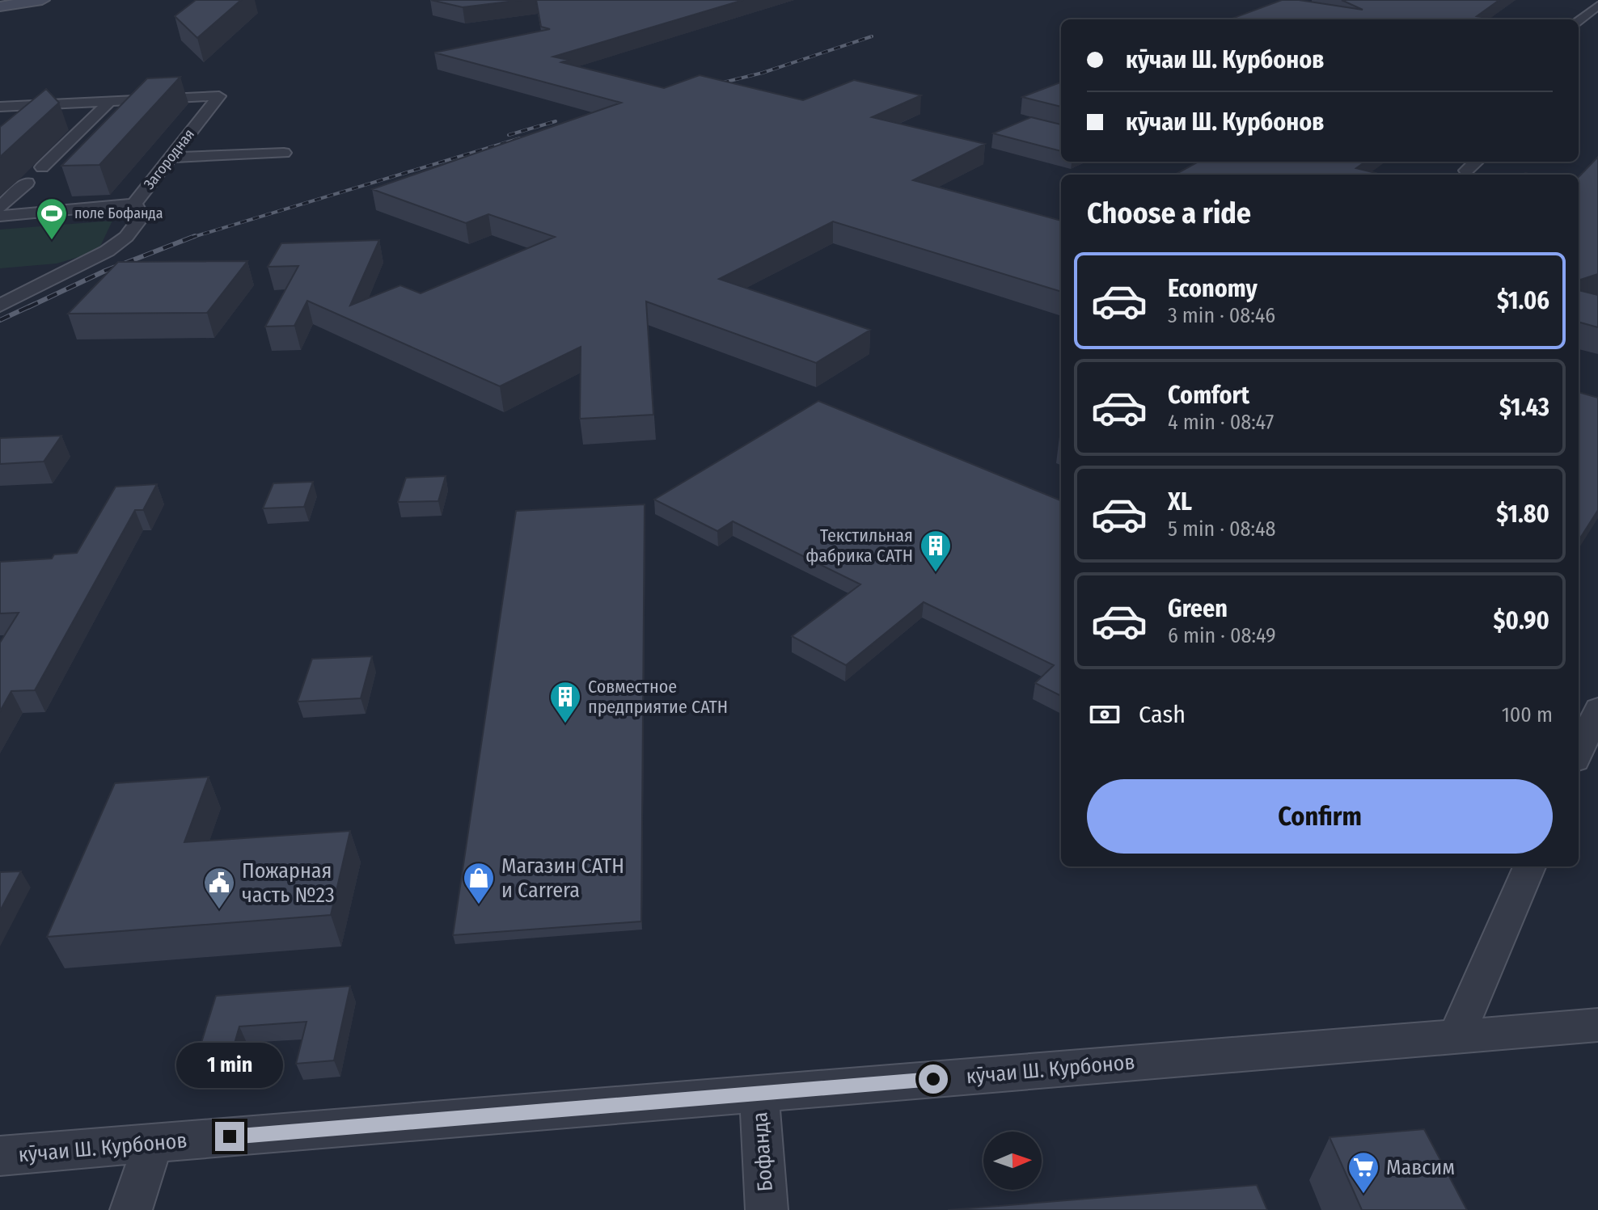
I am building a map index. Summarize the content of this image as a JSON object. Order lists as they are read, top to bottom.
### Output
{
  "streets": {
    "street": ["Загородная", "кӯчаи Ш. Курбонов", "Бофанда"]
  },
  "crossings": [
    ["кӯчаи Ш. Курбонов", "Бофанда"]
  ],
  "places": {
    "sports": ["поле Бофанда"],
    "building": ["Текстильная фабрика САТН", "Совместное предприятие CATH"],
    "shop": ["Магазин САТН и Carrera"],
    "public building": ["Пожарная часть №23"],
    "supermarket": ["Мавсим"]
  },
  "north": "right",
  "page": {
    "banner": ["кӯчаи Ш. Курбонов", "кӯчаи Ш. Курбонов"],
    "heading": "Choose a ride",
    "list": [
      {
        "name": "Economy",
        "note": "3 min · 08:46",
        "value": "$1.06"
      },
      {
        "name": "Comfort",
        "note": "4 min · 08:47",
        "value": "$1.43"
      },
      {
        "name": "XL",
        "note": "5 min · 08:48",
        "value": "$1.80"
      },
      {
        "name": "Green",
        "note": "6 min · 08:49",
        "value": "$0.90"
      }
    ],
    "pay": ["Cash", "100 m"],
    "buttons": "Confirm",
    "bubble": "1 min"
  }
}
